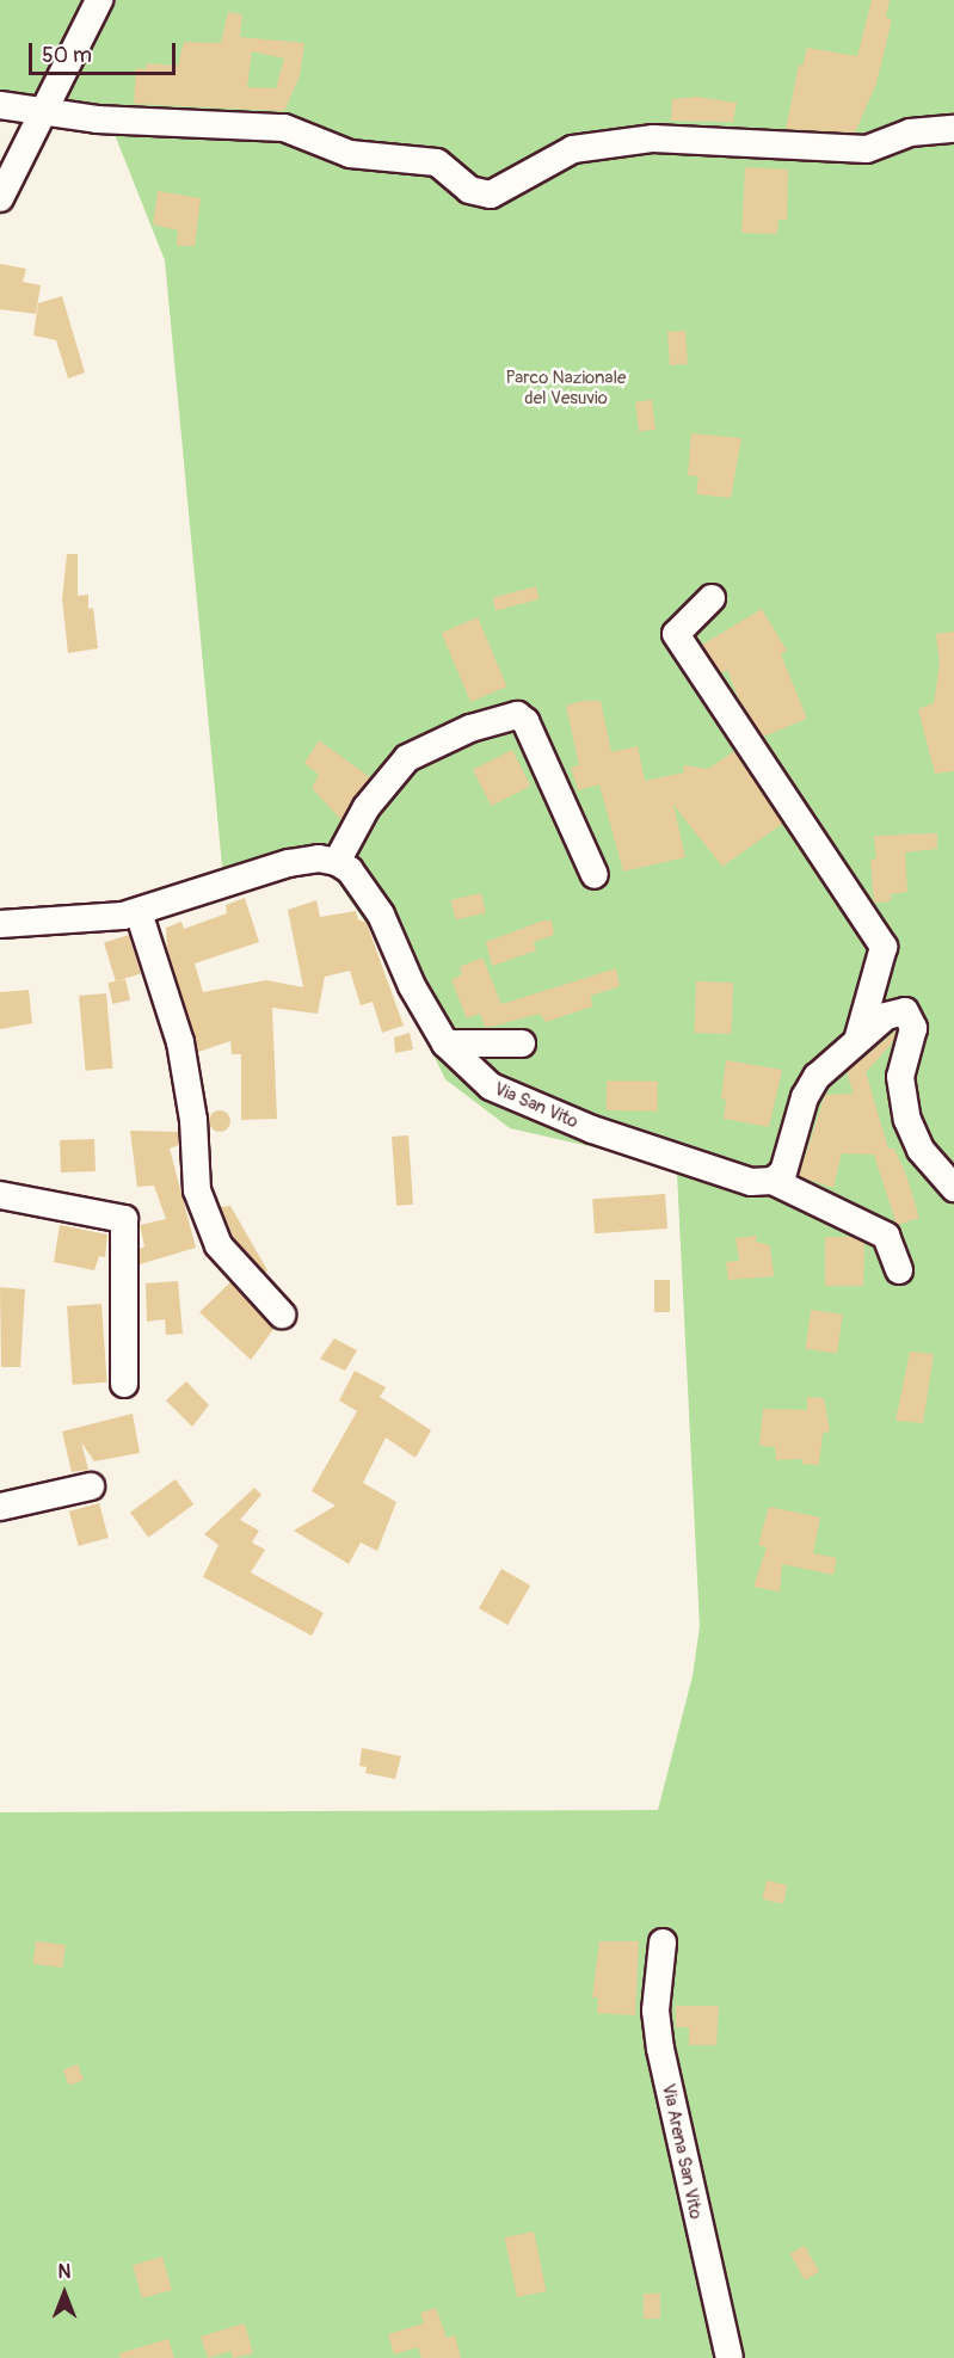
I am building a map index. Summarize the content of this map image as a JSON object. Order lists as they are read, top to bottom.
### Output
{
  "streets": {
    "street": ["Via San Vito", "Via Arena San Vito"]
  },
  "parks": ["Parco Nazionale del Vesuvio"],
  "scale_bar": "50 m",
  "north": "top"
}
